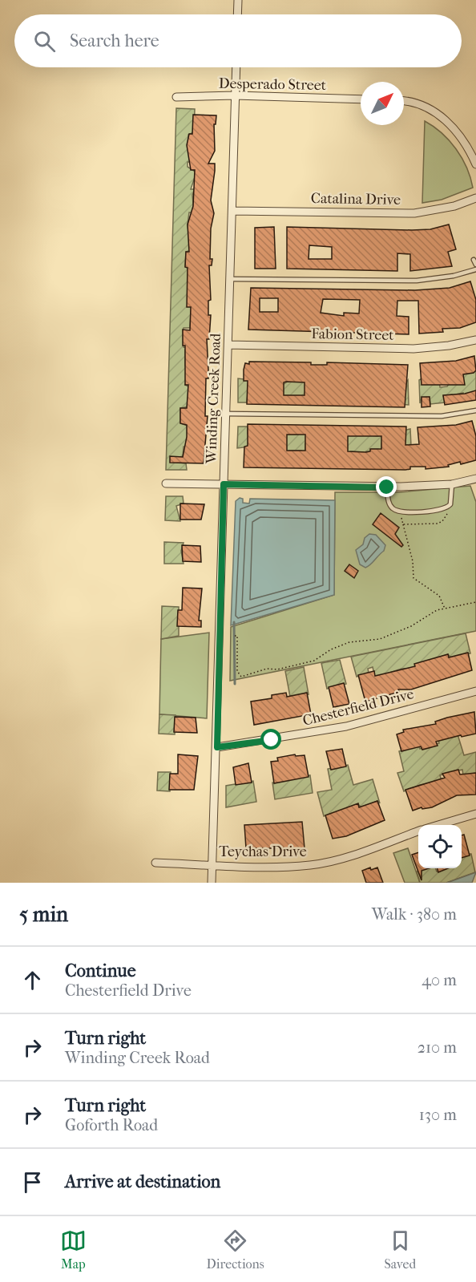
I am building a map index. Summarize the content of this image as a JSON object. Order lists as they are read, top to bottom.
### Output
{
  "streets": {
    "street": [
      "Desperado Street",
      "Catalina Drive",
      "Fabion Street",
      "Winding Creek Road",
      "Chesterfield Drive",
      "Teychas Drive"
    ]
  },
  "crossings": [
    ["Desperado Street", "Winding Creek Road"],
    ["Catalina Drive", "Winding Creek Road"],
    ["Fabion Street", "Winding Creek Road"],
    ["Winding Creek Road", "Chesterfield Drive"],
    ["Winding Creek Road", "Teychas Drive"]
  ],
  "north": "top right",
  "page": {
    "search": "Search here",
    "heading": ["5 min", "Walk · 380 m"],
    "list": [
      ["Continue", "Chesterfield Drive", "40 m"],
      ["Turn right", "Winding Creek Road", "210 m"],
      ["Turn right", "Goforth Road", "130 m"],
      "Arrive at destination"
    ],
    "nav": ["Map", "Directions", "Saved"]
  }
}
